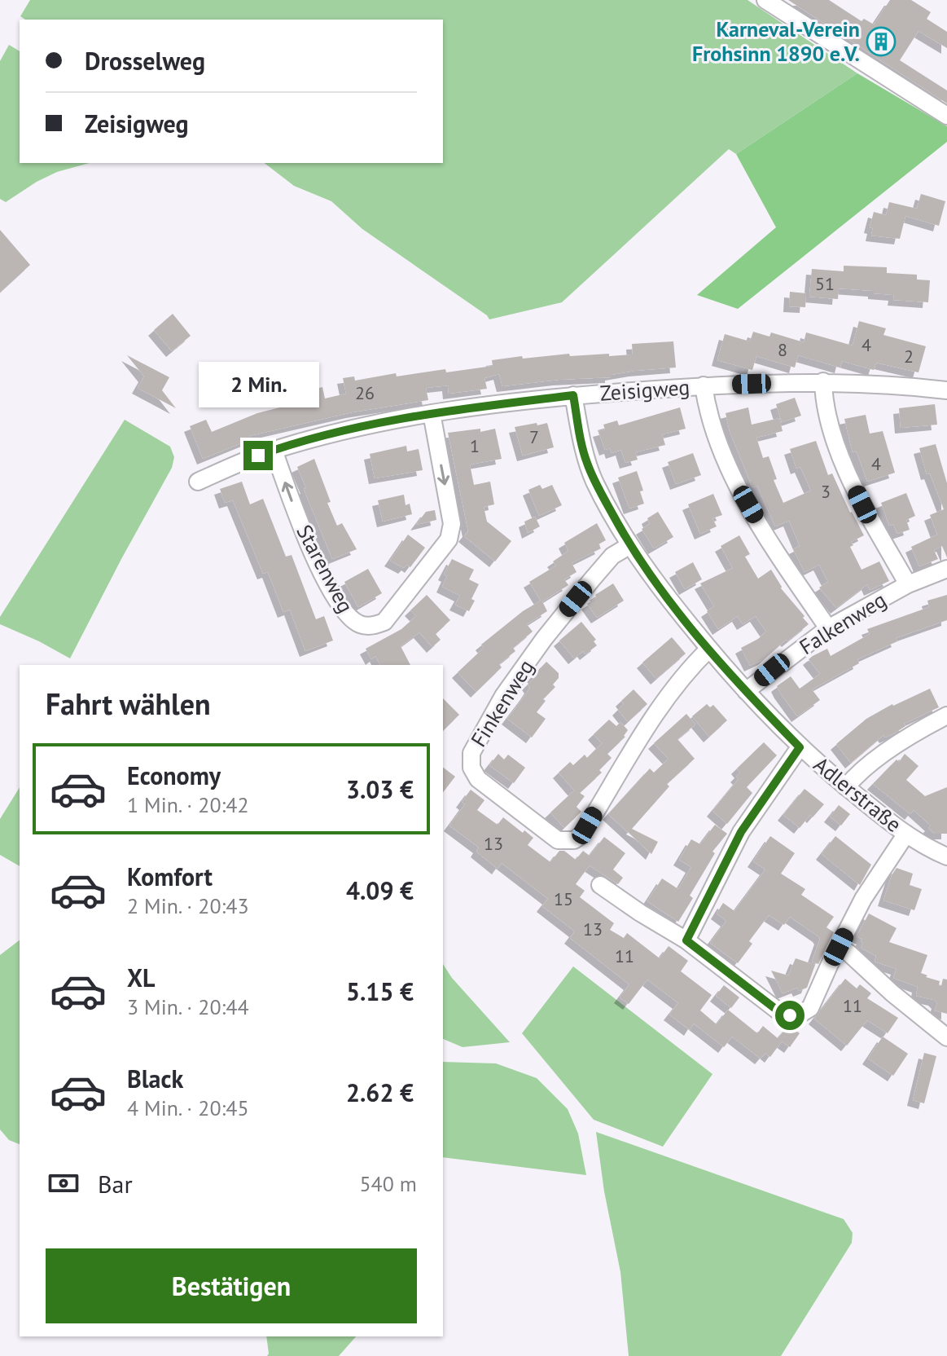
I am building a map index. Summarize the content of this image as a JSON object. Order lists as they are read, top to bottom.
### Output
{
  "streets": {
    "street": [
      "Zeisigweg",
      "Starenweg",
      "Falkenweg",
      "Finkenweg",
      "Adlerstraße"
    ]
  },
  "crossings": [
    ["Zeisigweg", "Starenweg"],
    ["Zeisigweg", "Adlerstraße"],
    ["Falkenweg", "Adlerstraße"],
    ["Finkenweg", "Adlerstraße"]
  ],
  "places": {
    "building": ["Karneval-Verein Frohsinn 1890 e.V."]
  },
  "house_numbers": [
    "51",
    "4",
    "8",
    "2",
    "26",
    "7",
    "1",
    "4",
    "3",
    "13",
    "15",
    "13",
    "11",
    "11"
  ],
  "page": {
    "banner": ["Drosselweg", "Zeisigweg"],
    "bubble": "2 Min.",
    "heading": "Fahrt wählen",
    "list": [
      {
        "name": "Economy",
        "note": "1 Min. · 20:42",
        "value": "3.03 €"
      },
      {
        "name": "Komfort",
        "note": "2 Min. · 20:43",
        "value": "4.09 €"
      },
      {
        "name": "XL",
        "note": "3 Min. · 20:44",
        "value": "5.15 €"
      },
      {
        "name": "Black",
        "note": "4 Min. · 20:45",
        "value": "2.62 €"
      }
    ],
    "pay": ["Bar", "540 m"],
    "buttons": "Bestätigen"
  }
}
